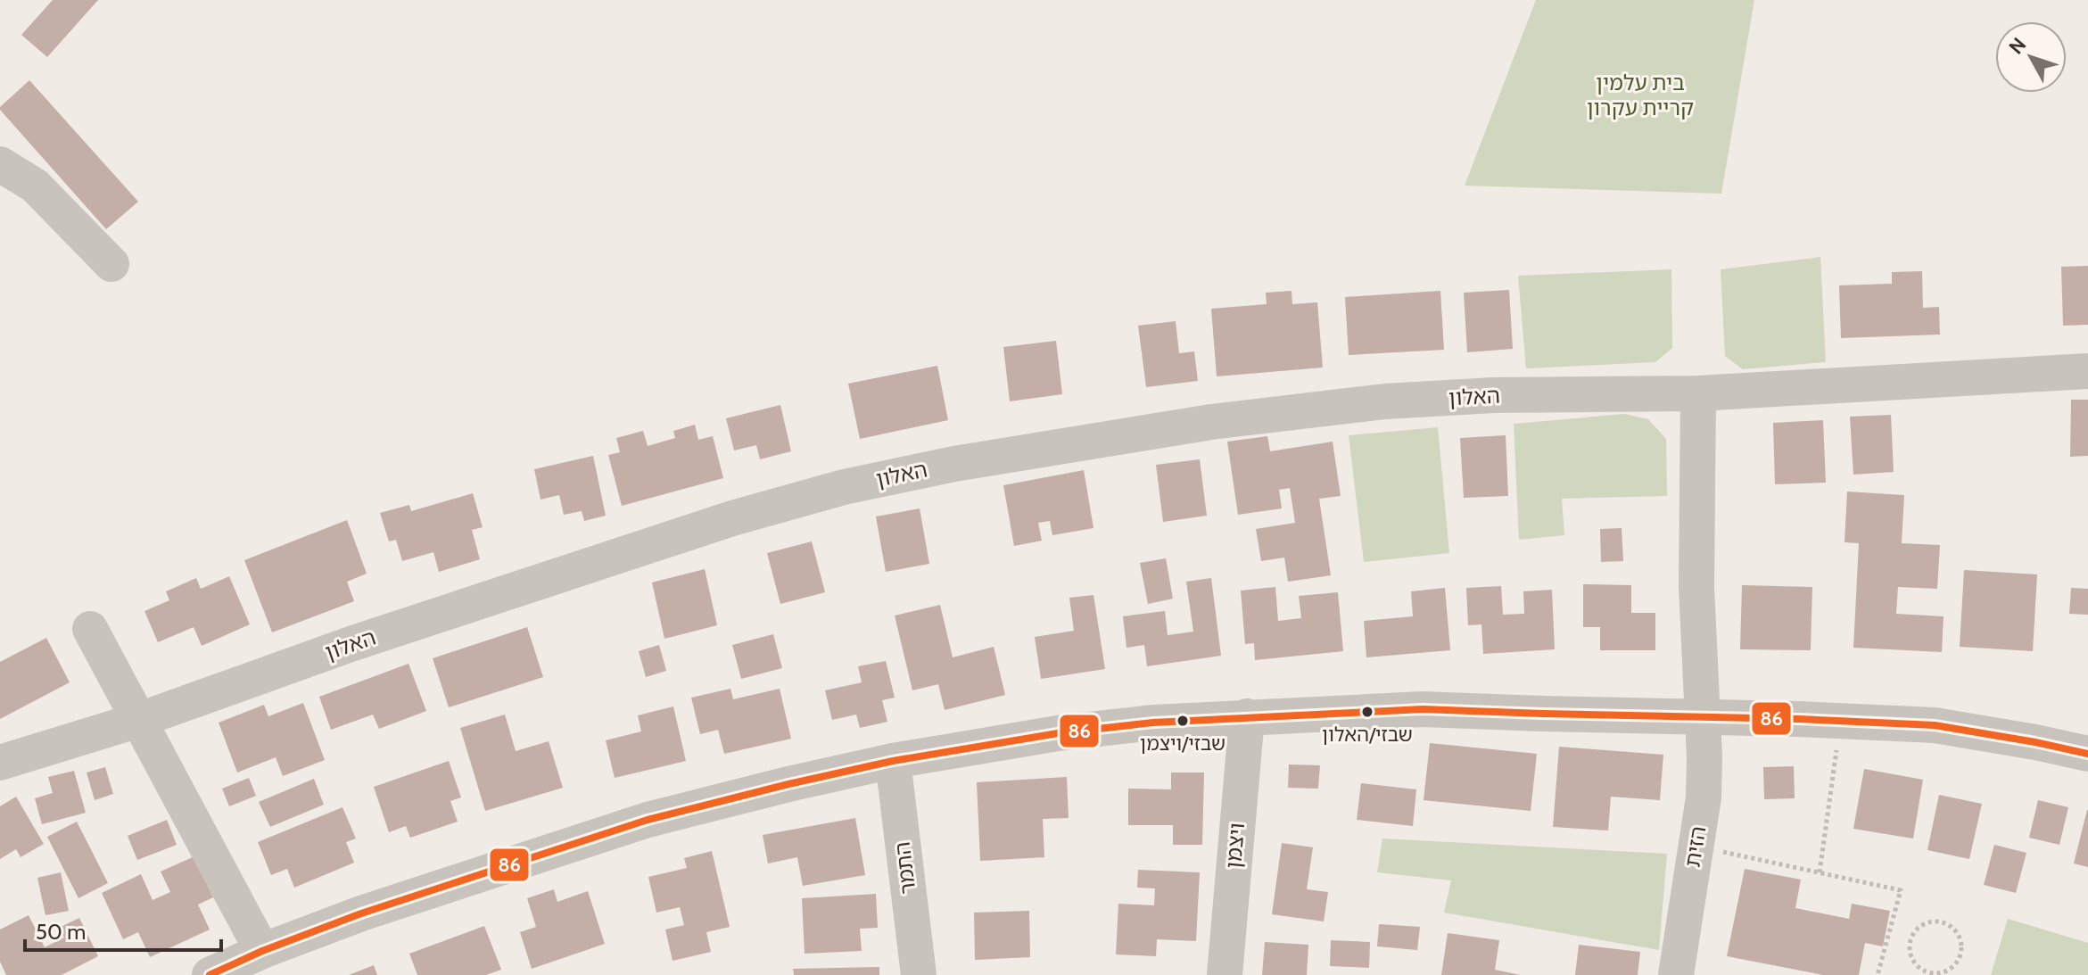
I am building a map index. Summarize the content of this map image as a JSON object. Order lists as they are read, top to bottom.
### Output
{
  "streets": {
    "street": [
      "האלון",
      "ויצמן",
      "הזית",
      "התמר"
    ]
  },
  "parks": ["בית עלמין קריית עקרון"],
  "places": ["שבזי/האלון", "שבזי/ויצמן"],
  "lines": ["transit line 86"],
  "scale_bar": "50 m",
  "north": "top left"
}
